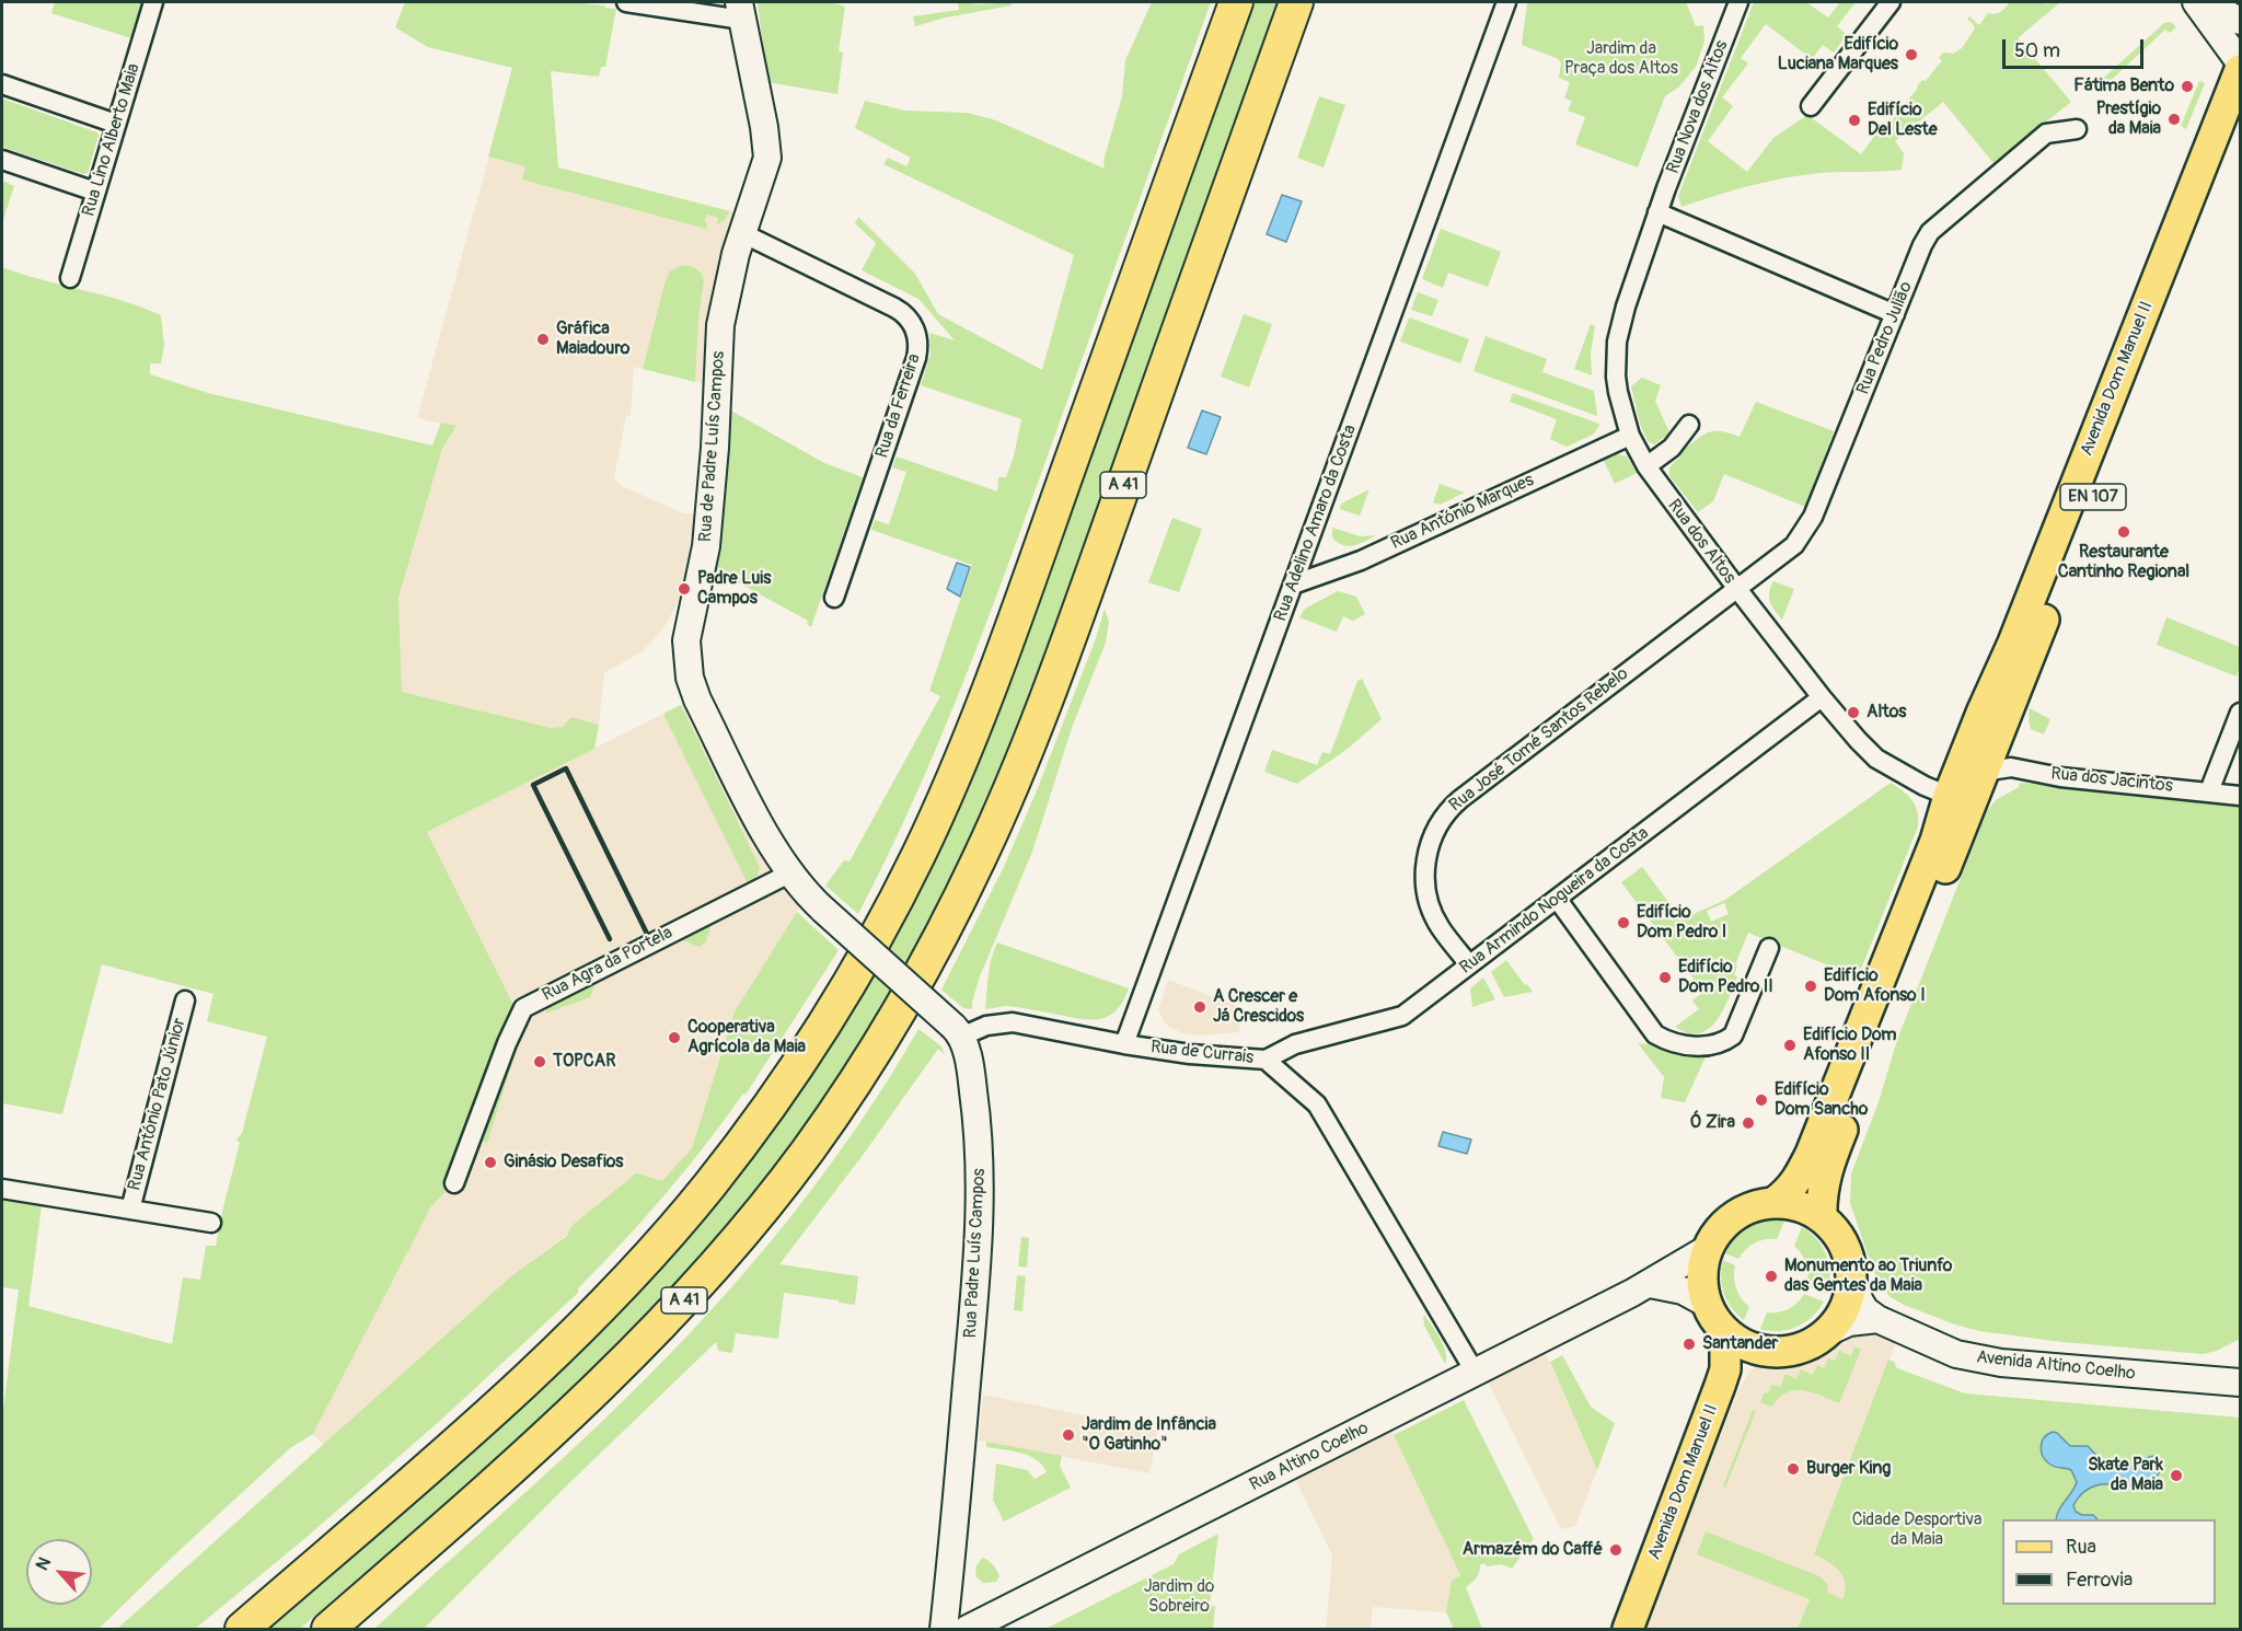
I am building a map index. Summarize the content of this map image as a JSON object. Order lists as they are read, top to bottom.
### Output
{
  "streets": {
    "highway": ["A 41"],
    "main road": ["Avenida Dom Manuel II", "EN 107"],
    "street": [
      "Rua Nova dos Altos",
      "Rua Lino Alberto Maia",
      "Rua Pedro Julião",
      "Rua da Ferreira",
      "Rua de Padre Luís Campos",
      "Rua António Marques",
      "Rua Adelino Amaro da Costa",
      "Rua dos Altos",
      "Rua José Tomé Santos Rebelo",
      "Rua dos Jacintos",
      "Rua Armindo Nogueira da Costa",
      "Rua Agra da Portela",
      "Rua de Currais",
      "Rua António Pato Júnior",
      "Rua Padre Luís Campos",
      "Avenida Altino Coelho",
      "Rua Altino Coelho"
    ]
  },
  "crossings": [
    ["Rua Nova dos Altos", "Rua dos Altos"],
    ["Rua Pedro Julião", "Rua dos Altos"],
    ["Rua Pedro Julião", "Rua José Tomé Santos Rebelo"],
    ["Avenida Dom Manuel II", "Rua dos Altos"],
    ["Avenida Dom Manuel II", "Rua dos Jacintos"],
    ["Avenida Dom Manuel II", "Avenida Altino Coelho"],
    ["Avenida Dom Manuel II", "Rua Altino Coelho"],
    ["Rua da Ferreira", "Rua de Padre Luís Campos"],
    ["Rua de Padre Luís Campos", "Rua Agra da Portela"],
    ["Rua António Marques", "Rua Adelino Amaro da Costa"],
    ["Rua António Marques", "Rua dos Altos"],
    ["Rua Adelino Amaro da Costa", "Rua de Currais"],
    ["Rua dos Altos", "Rua José Tomé Santos Rebelo"],
    ["Rua dos Altos", "Rua Armindo Nogueira da Costa"],
    ["Rua José Tomé Santos Rebelo", "Rua Armindo Nogueira da Costa"],
    ["Rua Armindo Nogueira da Costa", "Rua de Currais"],
    ["Rua de Currais", "Rua Padre Luís Campos"],
    ["Rua de Currais", "Rua Altino Coelho"],
    ["Avenida Altino Coelho", "Rua Altino Coelho"]
  ],
  "parks": ["Jardim da Praça dos Altos", "Cidade Desportiva da Maia", "Jardim do Sobreiro"],
  "places": [
    "Edifício Luciana Marques",
    "Fátima Bento",
    "Prestígio da Maia",
    "Edifício Del Leste",
    "Gráfica Maiadouro",
    "Restaurante Cantinho Regional",
    "Padre Luis Campos",
    "Altos",
    "Edifício Dom Pedro I",
    "Edifício Dom Pedro II",
    "Edifício Dom Afonso I",
    "A Crescer e Já Crescidos",
    "Cooperativa Agrícola da Maia",
    "Edifício Dom Afonso II",
    "TOPCAR",
    "Edifício Dom Sancho",
    "Ó Zira",
    "Ginásio Desafios",
    "Monumento ao Triunfo das Gentes da Maia",
    "Santander",
    "Jardim de Infância \"O Gatinho\"",
    "Burger King",
    "Skate Park da Maia",
    "Armazém do Caffé"
  ],
  "legend": ["Rua", "Ferrovia"],
  "scale_bar": "50 m",
  "north": "top left"
}
